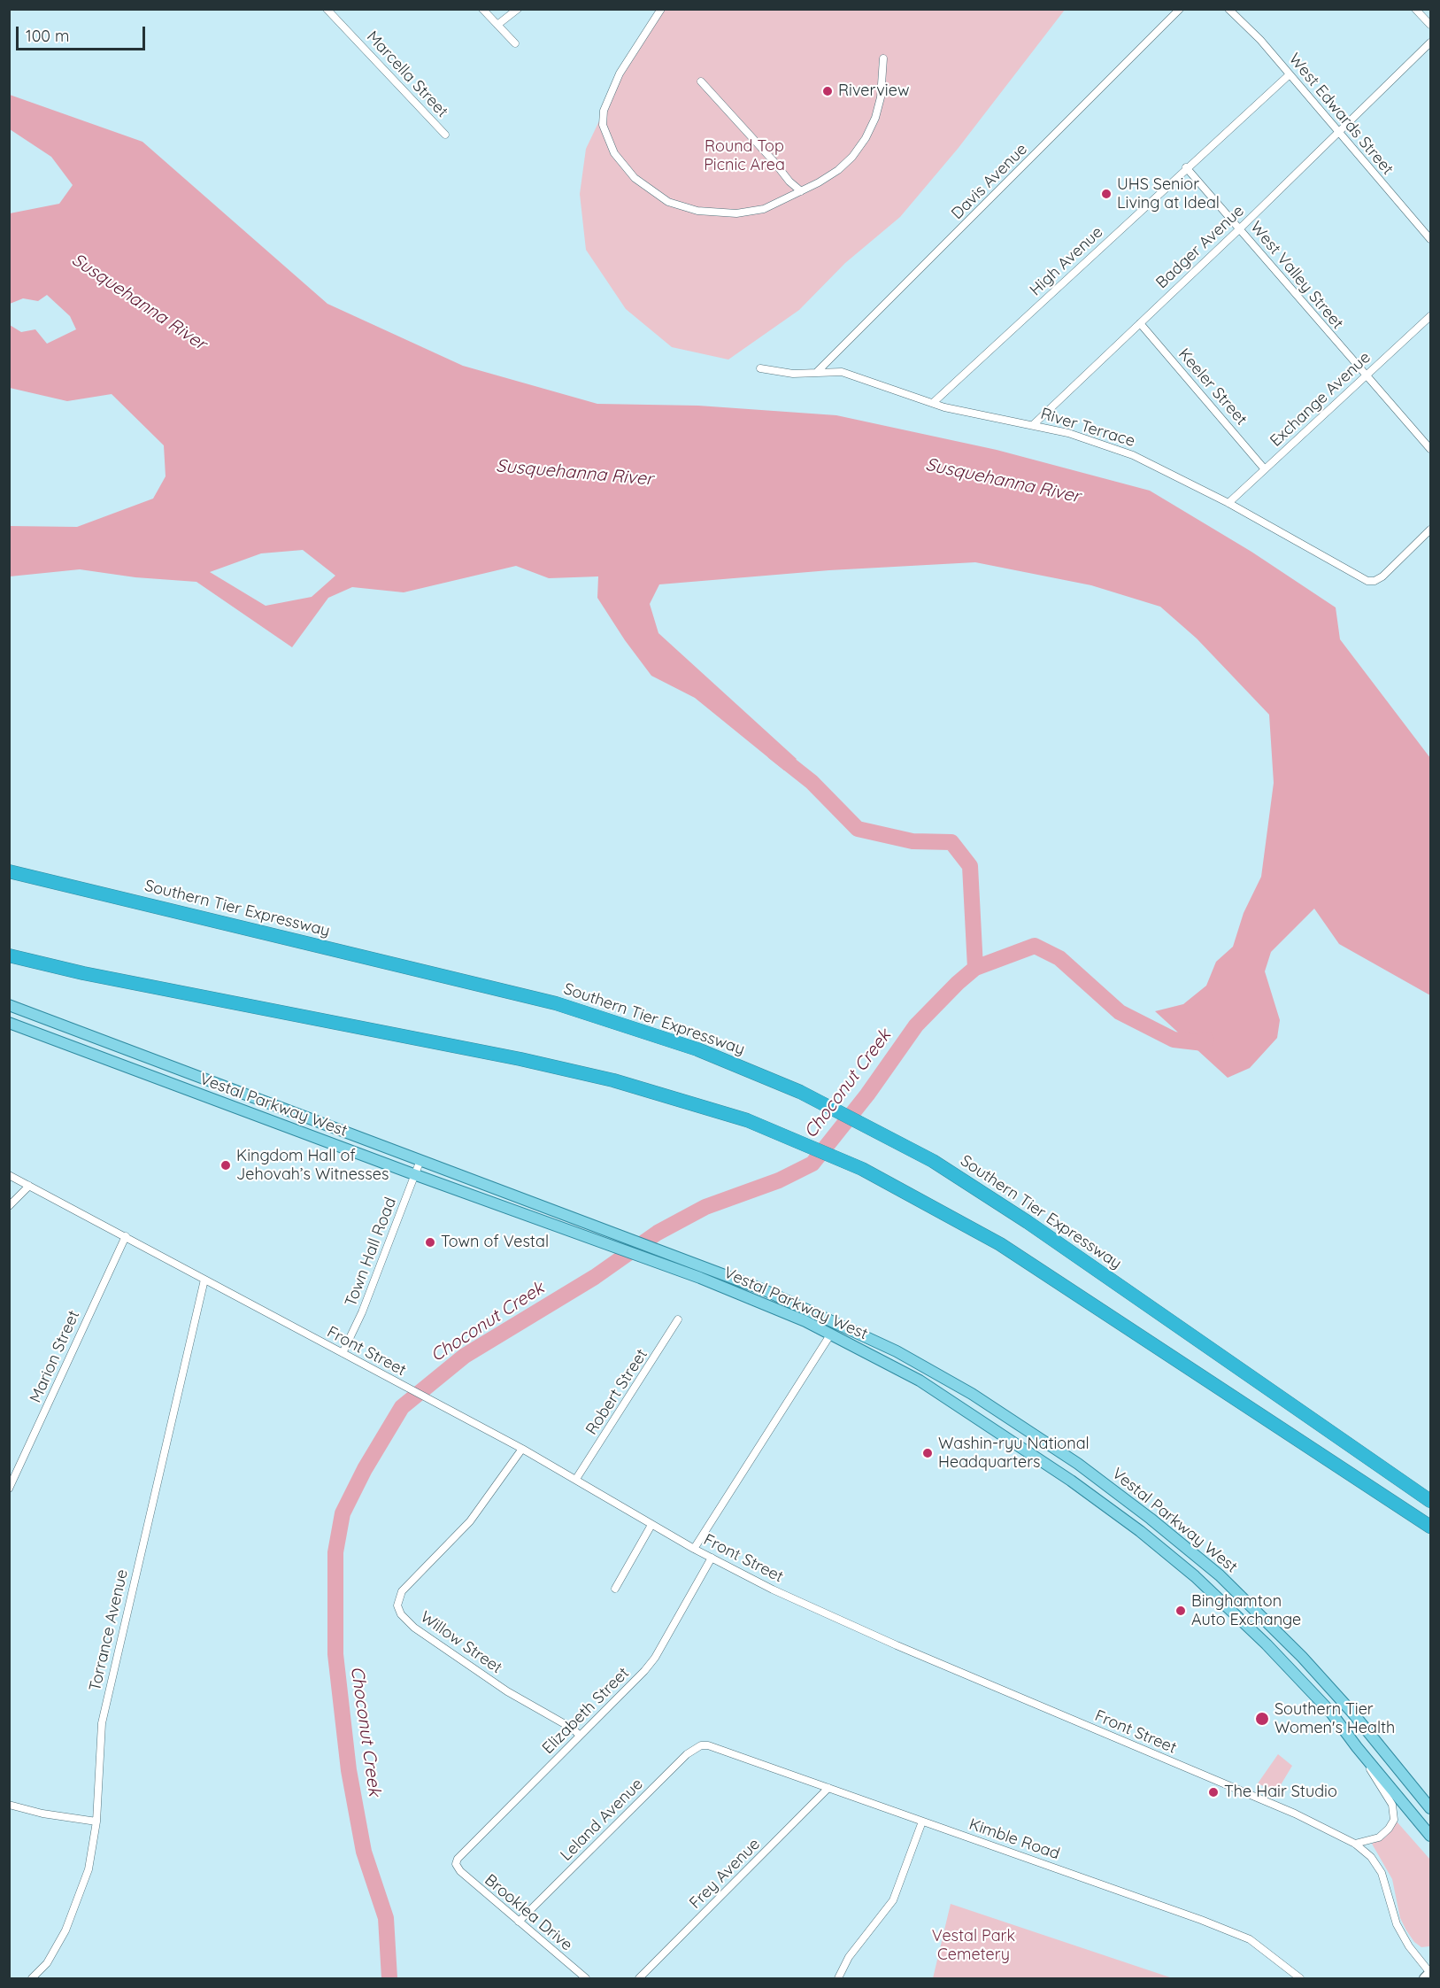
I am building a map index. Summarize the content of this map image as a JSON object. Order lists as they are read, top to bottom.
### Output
{
  "streets": {
    "highway": ["Southern Tier Expressway"],
    "main road": ["Vestal Parkway West"],
    "street": [
      "Marcella Street",
      "West Edwards Street",
      "Davis Avenue",
      "Badger Avenue",
      "High Avenue",
      "West Valley Street",
      "Keeler Street",
      "Exchange Avenue",
      "River Terrace",
      "Town Hall Road",
      "Front Street",
      "Marion Street",
      "Robert Street",
      "Torrance Avenue",
      "Willow Street",
      "Elizabeth Street",
      "Leland Avenue",
      "Kimble Road",
      "Frey Avenue",
      "Brooklea Drive"
    ]
  },
  "crossings": [
    ["West Edwards Street", "Badger Avenue"],
    ["West Edwards Street", "High Avenue"],
    ["Davis Avenue", "River Terrace"],
    ["Badger Avenue", "West Valley Street"],
    ["Badger Avenue", "Keeler Street"],
    ["Badger Avenue", "River Terrace"],
    ["High Avenue", "West Valley Street"],
    ["High Avenue", "River Terrace"],
    ["West Valley Street", "Exchange Avenue"],
    ["Keeler Street", "Exchange Avenue"],
    ["Exchange Avenue", "River Terrace"],
    ["Vestal Parkway West", "Town Hall Road"],
    ["Town Hall Road", "Front Street"],
    ["Front Street", "Marion Street"],
    ["Front Street", "Robert Street"],
    ["Front Street", "Torrance Avenue"],
    ["Front Street", "Willow Street"],
    ["Front Street", "Elizabeth Street"],
    ["Willow Street", "Elizabeth Street"],
    ["Elizabeth Street", "Brooklea Drive"],
    ["Leland Avenue", "Kimble Road"],
    ["Leland Avenue", "Brooklea Drive"],
    ["Kimble Road", "Frey Avenue"]
  ],
  "water": ["Susquehanna River", "Choconut Creek"],
  "parks": ["Round Top Picnic Area", "Vestal Park Cemetery"],
  "places": [
    "Riverview",
    "UHS Senior Living at Ideal",
    "Kingdom Hall of Jehovah’s Witnesses",
    "Town of Vestal",
    "Washin-ryu National Headquarters",
    "Binghamton Auto Exchange",
    "Southern Tier Women's Health",
    "The Hair Studio"
  ],
  "scale_bar": "100 m"
}
